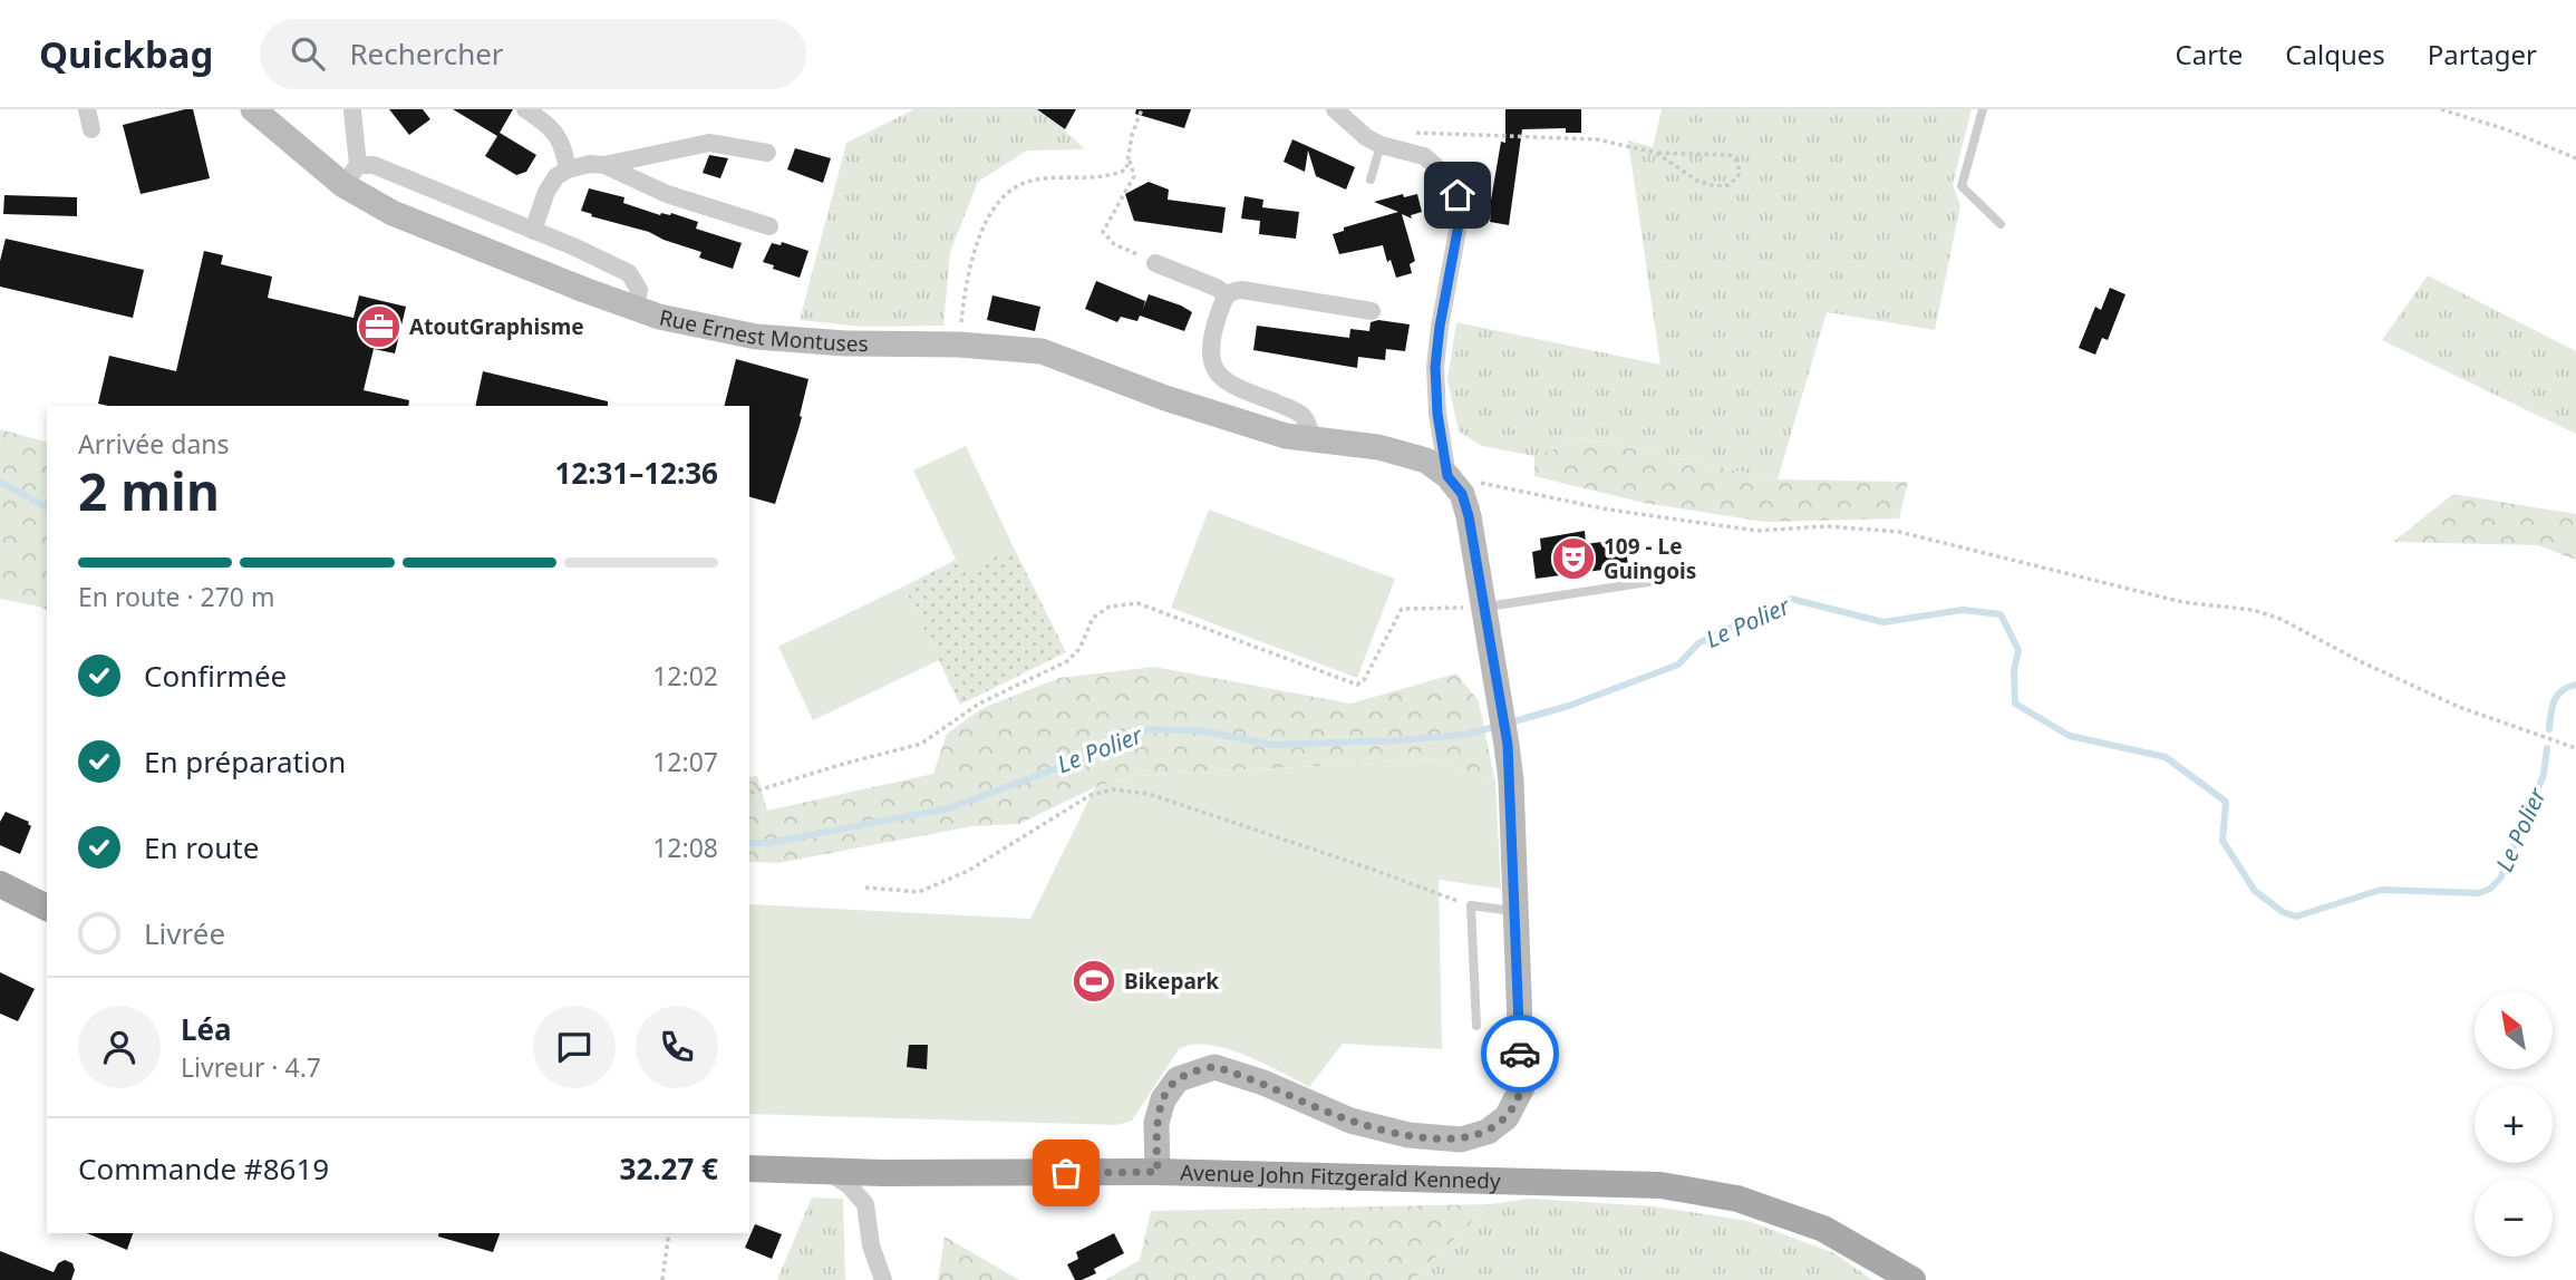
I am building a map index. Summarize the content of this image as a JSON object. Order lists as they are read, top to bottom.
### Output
{
  "streets": {
    "main road": ["Avenue John Fitzgerald Kennedy"],
    "street": ["Rue Ernest Montuses"]
  },
  "water": ["Le Polier"],
  "places": {
    "office": ["AtoutGraphisme"],
    "theatre": ["109 - Le Guingois"],
    "sports": ["Bikepark"]
  },
  "north": "top left",
  "page": {
    "header": "Quickbag",
    "search": "Rechercher",
    "nav": ["Carte", "Calques", "Partager"],
    "heading": ["2 min", "Arrivée dans", "12:31–12:36"],
    "panel": [
      "Léa",
      "Livreur · 4.7",
      "Commande #8619",
      "32.27 €"
    ],
    "bar": "En route · 270 m",
    "list": [
      ["Confirmée", "12:02"],
      ["En préparation", "12:07"],
      ["En route", "12:08"],
      "Livrée"
    ],
    "map_buttons": ["+", "−"]
  }
}
